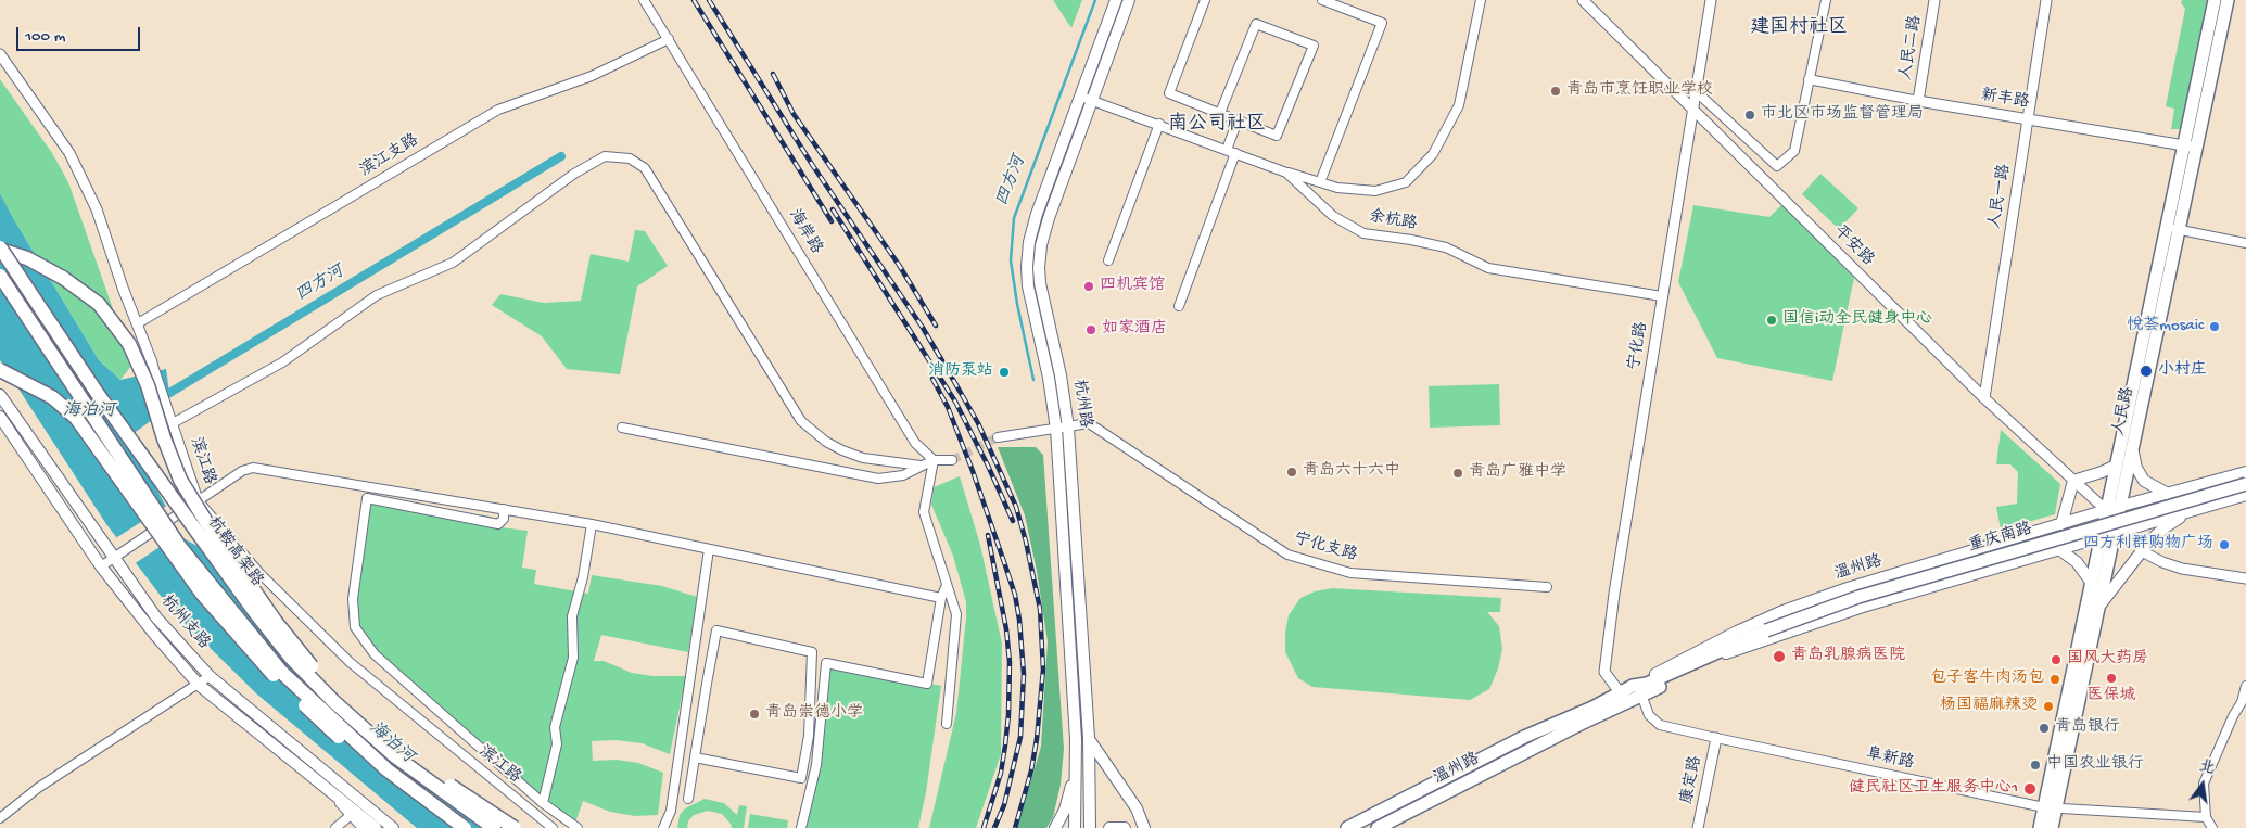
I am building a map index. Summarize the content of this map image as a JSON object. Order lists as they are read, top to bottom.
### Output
{
  "streets": {
    "highway": ["杭鞍高架路"],
    "main road": [
      "杭州路",
      "人民路",
      "重庆南路",
      "温州路",
      "杭州支路"
    ],
    "street": [
      "人民二路",
      "新丰路",
      "滨江支路",
      "人民一路",
      "余杭路",
      "海岸路",
      "平安路",
      "宁化路",
      "滨江路",
      "宁化支路",
      "阜新路",
      "康定路"
    ]
  },
  "crossings": [
    ["人民二路", "新丰路"],
    ["新丰路", "人民一路"],
    ["新丰路", "人民路"],
    ["滨江支路", "海岸路"],
    ["滨江支路", "滨江路"],
    ["人民一路", "平安路"],
    ["余杭路", "宁化路"],
    ["余杭路", "杭州路"],
    ["平安路", "宁化路"],
    ["平安路", "人民路"],
    ["平安路", "温州路"],
    ["宁化路", "温州路"],
    ["杭州路", "宁化支路"],
    ["人民路", "温州路"],
    ["人民路", "阜新路"],
    ["重庆南路", "温州路"],
    ["温州路", "阜新路"],
    ["阜新路", "康定路"]
  ],
  "districts": ["建国村社区", "南公司社区"],
  "water": ["四方河", "海泊河"],
  "places": [
    "青岛市烹饪职业学校",
    "市北区市场监督管理局",
    "四机宾馆",
    "国信i动全民健身中心",
    "悦荟mosaic",
    "如家酒店",
    "小村庄",
    "消防泵站",
    "青岛六十六中",
    "青岛广雅中学",
    "四方利群购物广场",
    "青岛乳腺病医院",
    "国风大药房",
    "医保城",
    "包子客牛肉汤包",
    "杨国福麻辣烫",
    "青岛崇德小学",
    "青岛银行",
    "中国农业银行",
    "健民社区卫生服务中心1"
  ],
  "scale_bar": "100 m",
  "north": "top"
}
